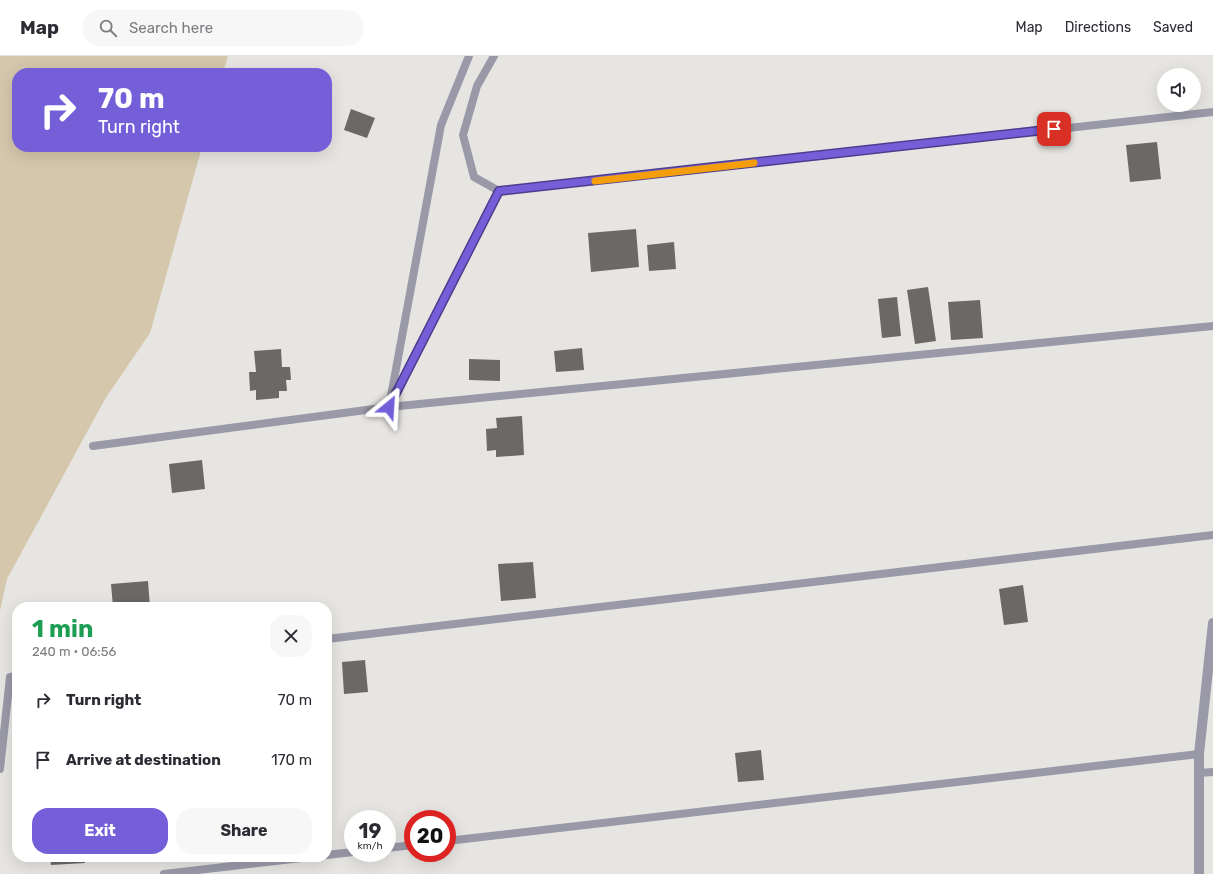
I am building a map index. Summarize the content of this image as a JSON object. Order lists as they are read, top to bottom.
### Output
{
  "page": {
    "header": "Map",
    "search": "Search here",
    "nav": ["Map", "Directions", "Saved"],
    "turn": ["70 m", "Turn right"],
    "heading": ["1 min", "240 m · 06:56"],
    "list": [
      {
        "name": "Turn right",
        "value": "70 m"
      },
      {
        "name": "Arrive at destination",
        "value": "170 m"
      }
    ],
    "buttons": ["Exit", "Share"],
    "speed": "19 km/h",
    "limit": "20"
  }
}
